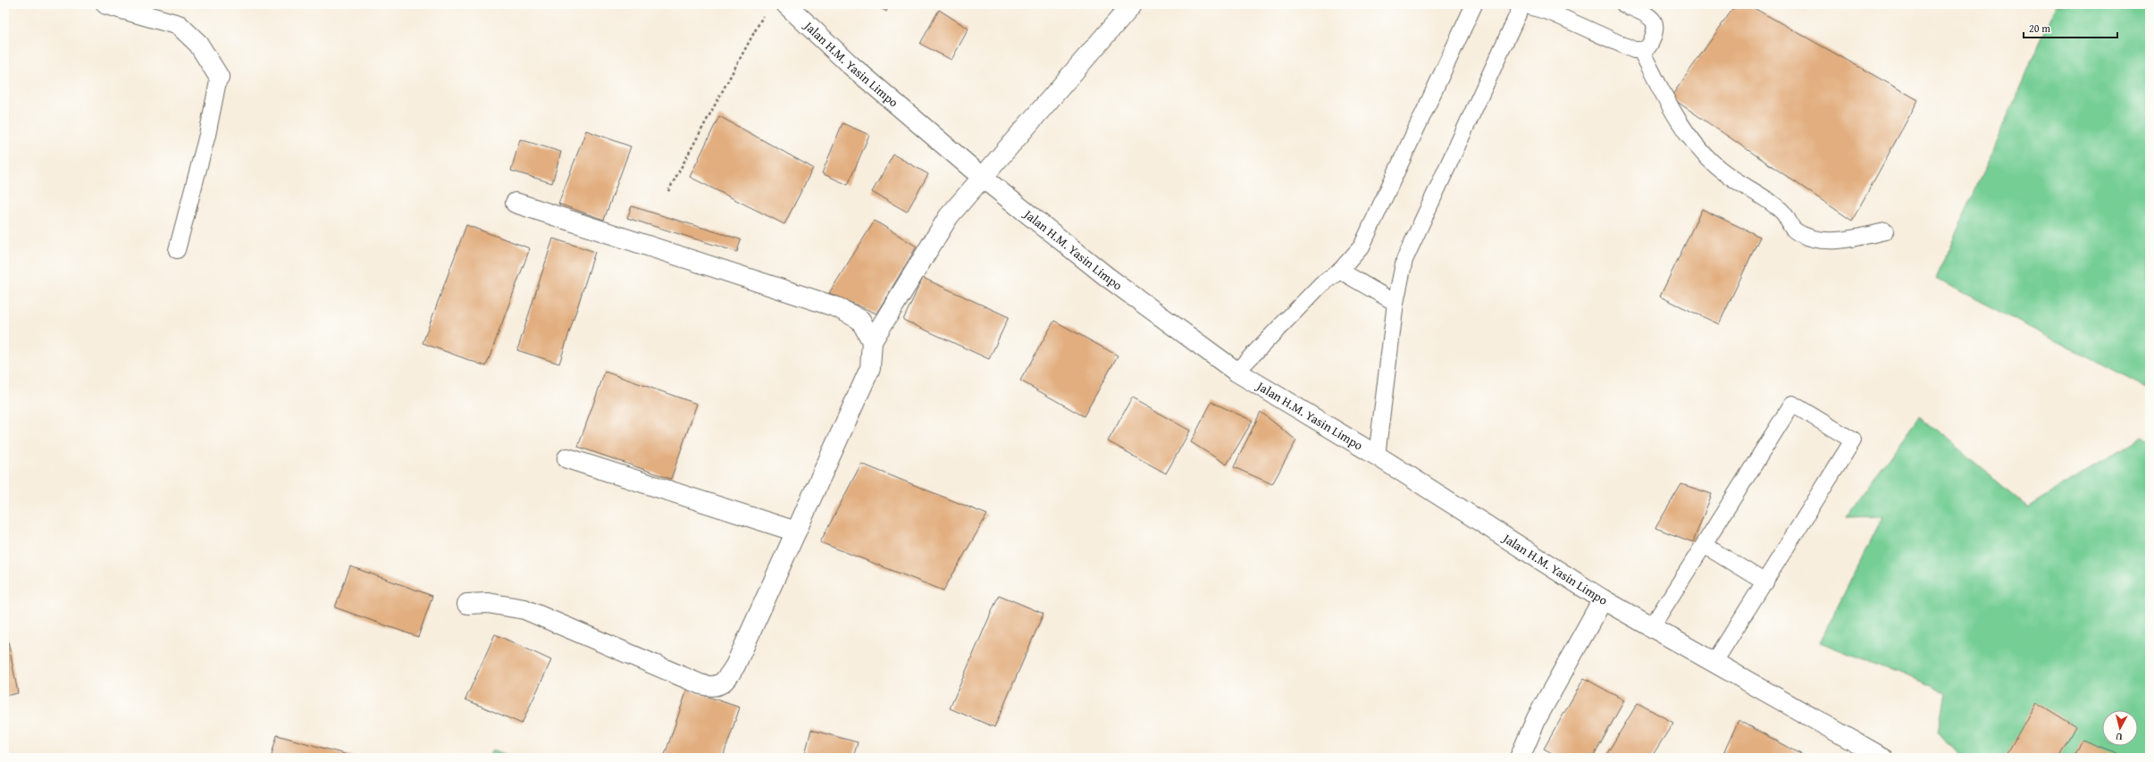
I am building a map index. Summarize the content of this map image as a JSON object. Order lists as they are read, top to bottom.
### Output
{
  "streets": {
    "street": ["Jalan H.M. Yasin Limpo"]
  },
  "scale_bar": "20 m",
  "north": "bottom"
}
